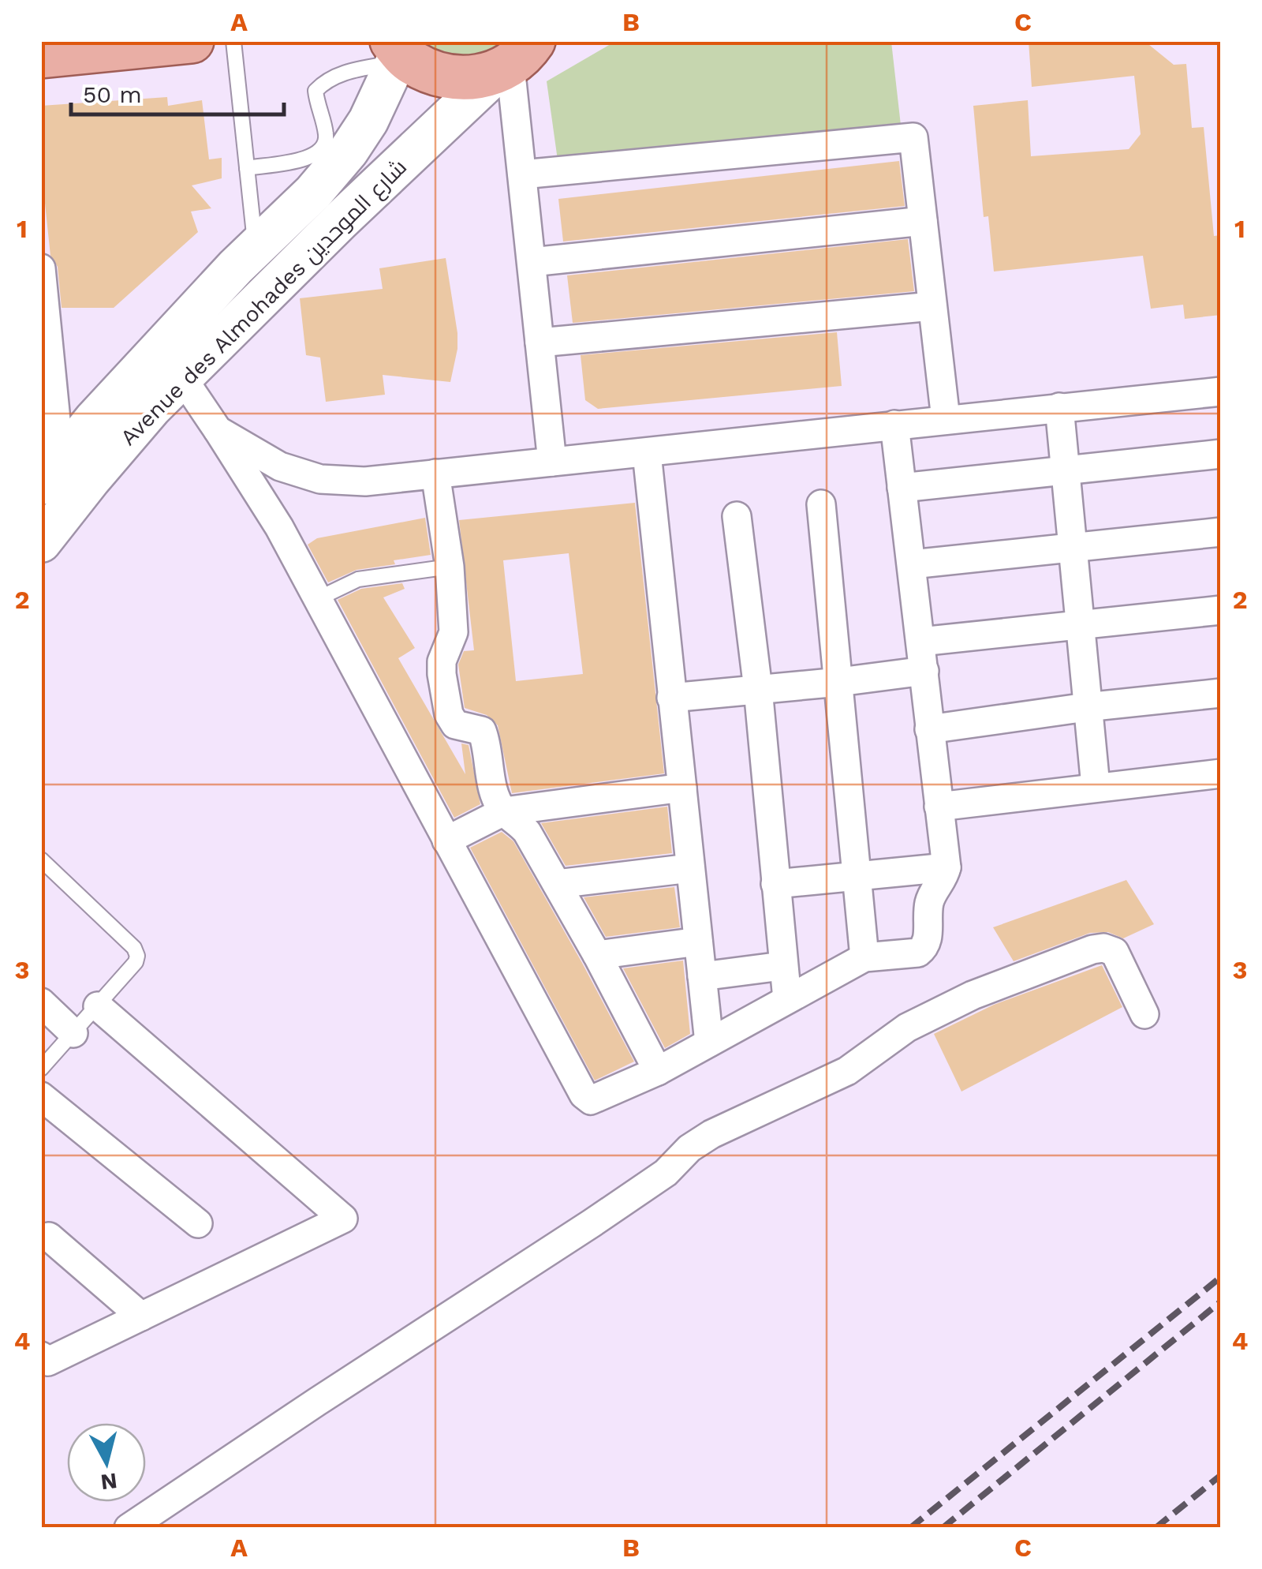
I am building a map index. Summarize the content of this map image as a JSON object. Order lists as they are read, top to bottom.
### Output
{
  "streets": {
    "street": ["Avenue des Almohades شارع الموحدين"]
  },
  "scale_bar": "50 m",
  "north": "bottom",
  "grid": {
    "columns": ["A", "B", "C"],
    "rows": [
      "1",
      "2",
      "3",
      "4"
    ]
  }
}
